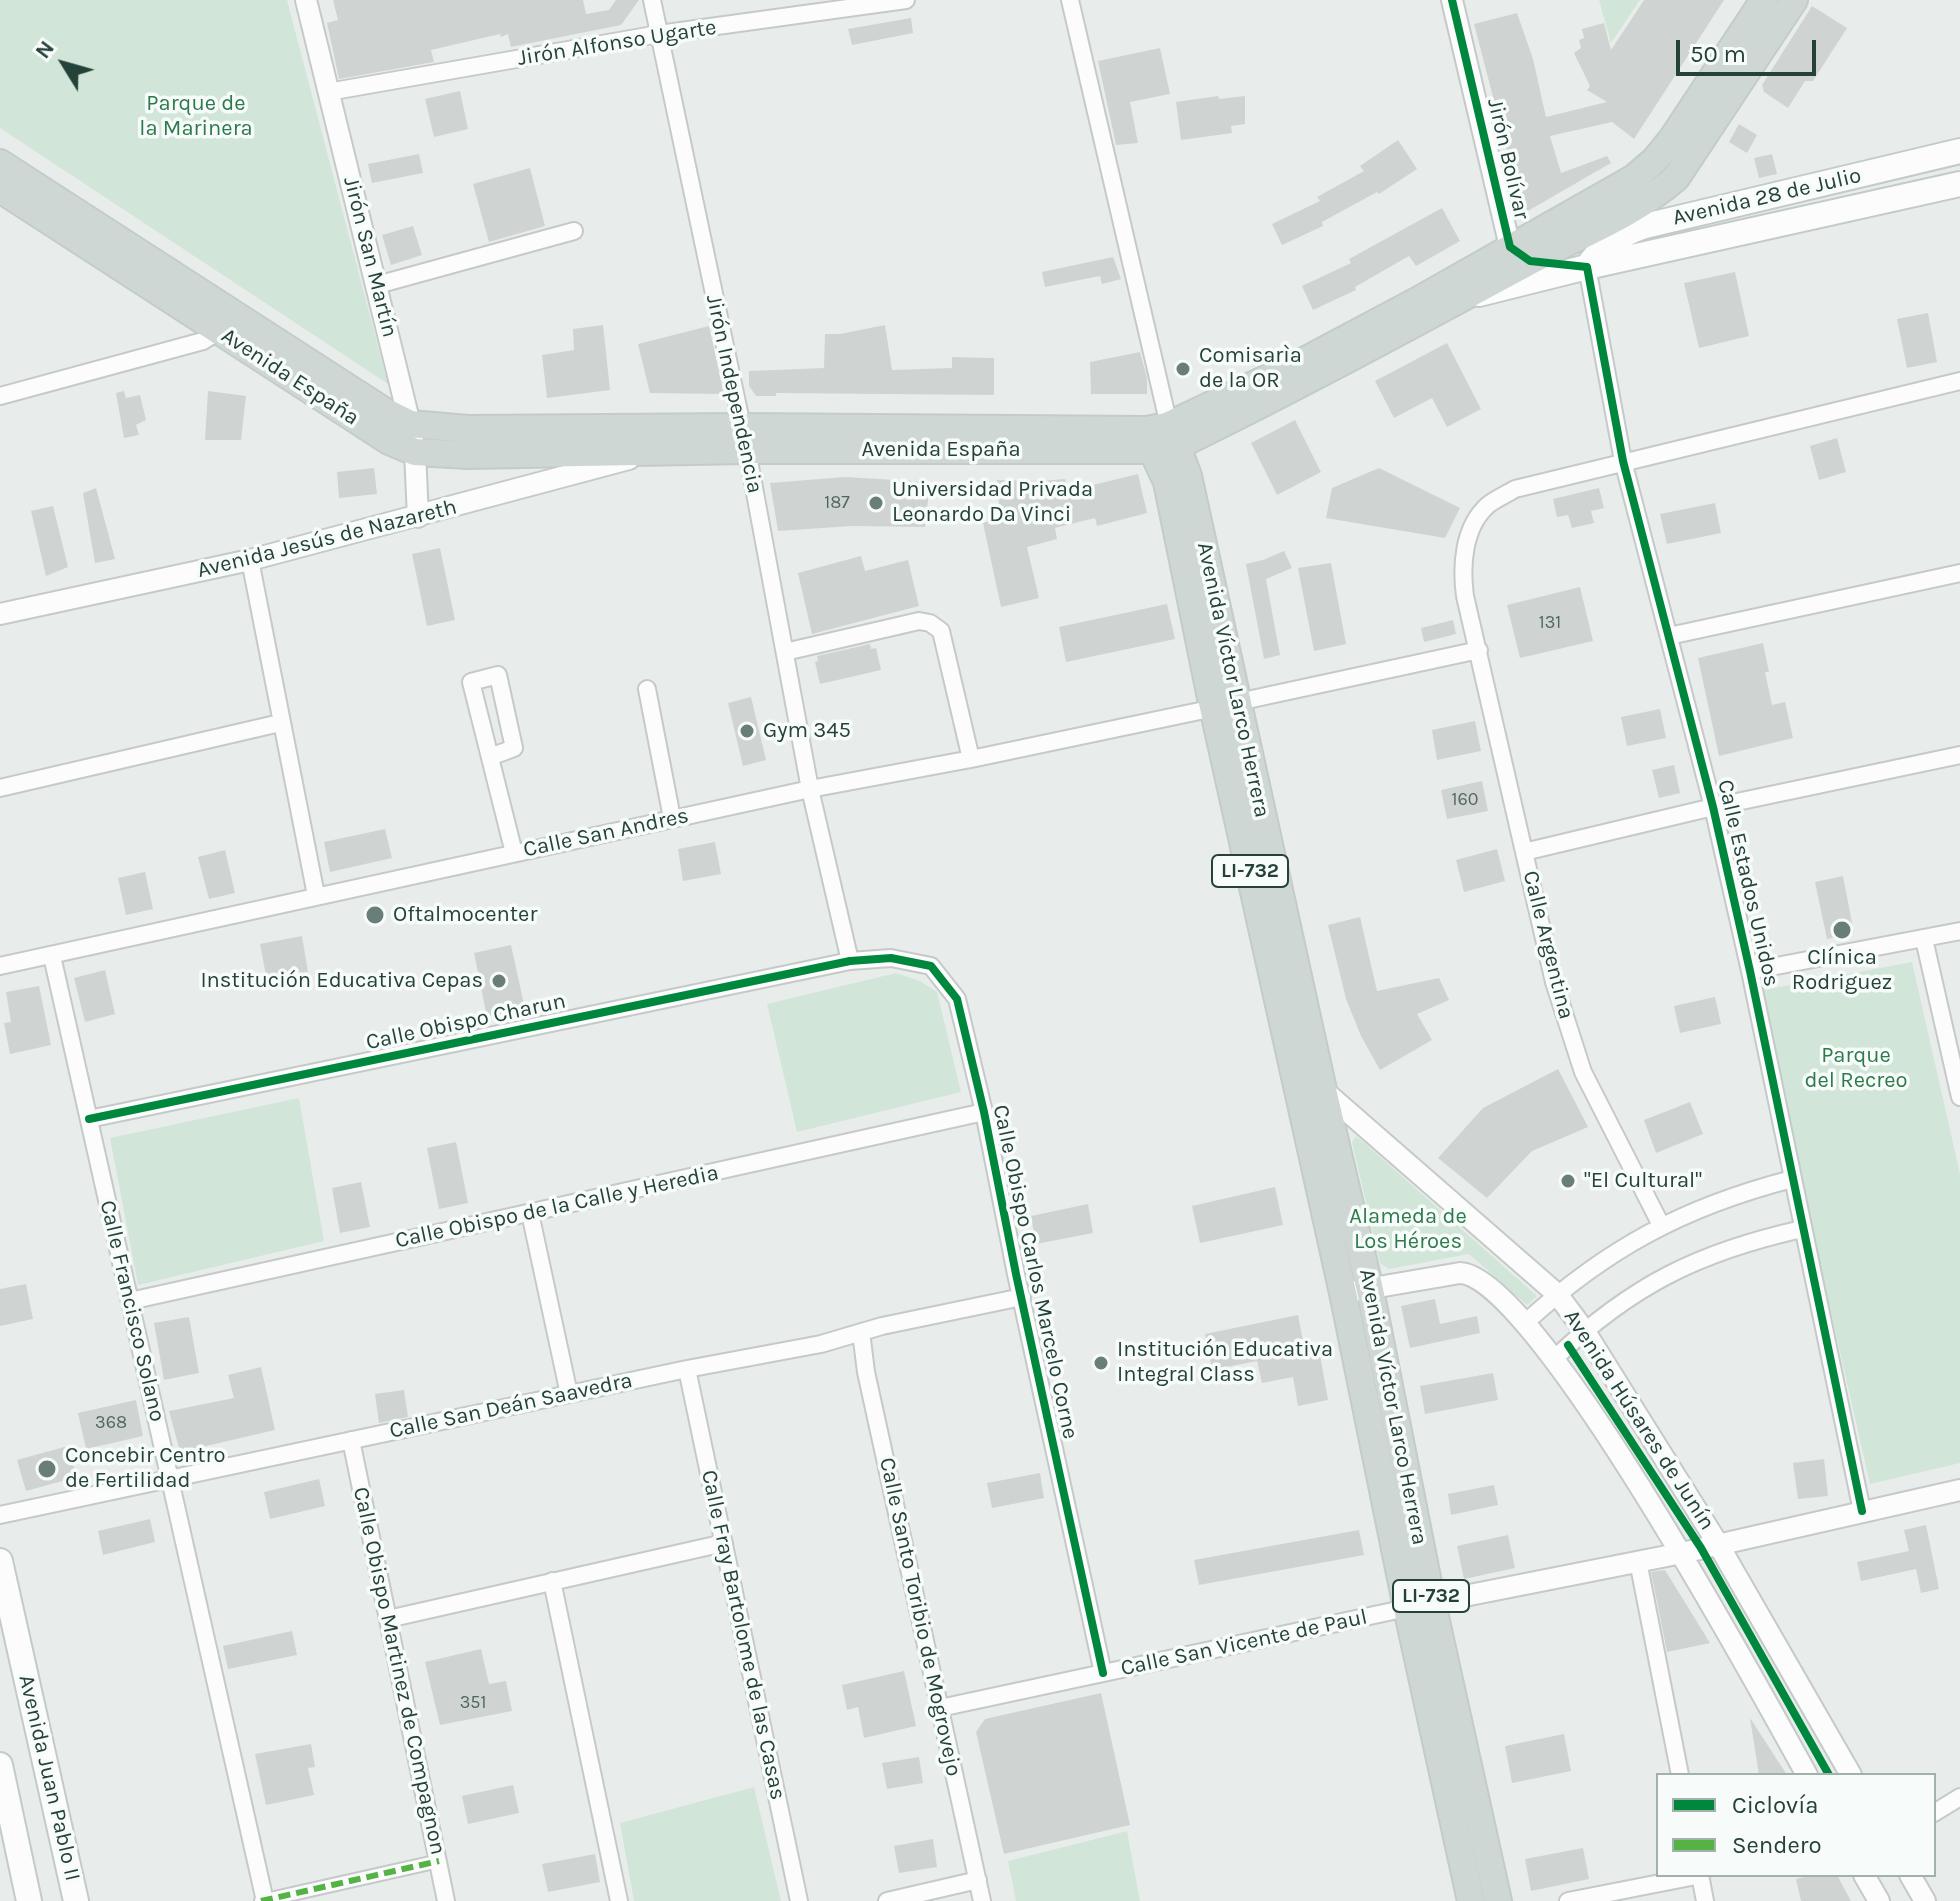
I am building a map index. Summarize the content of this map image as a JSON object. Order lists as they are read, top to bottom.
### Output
{
  "streets": {
    "main road": [
      "Avenida 28 de Julio",
      "Avenida España",
      "Avenida Víctor Larco Herrera",
      "LI-732",
      "Avenida Juan Pablo II"
    ],
    "street": [
      "Jirón Alfonso Ugarte",
      "Jirón Bolívar",
      "Jirón San Martín",
      "Jirón Independencia",
      "Avenida Jesús de Nazareth",
      "Calle San Andres",
      "Calle Estados Unidos",
      "Calle Argentina",
      "Calle Obispo Charun",
      "Calle Obispo de la Calle y Heredia",
      "Calle Obispo Carlos Marcelo Corne",
      "Calle Francisco Solano",
      "Calle San Deán Saavedra",
      "Avenida Húsares de Junín",
      "Calle Santo Toribio de Mogrovejo",
      "Calle Fray Bartolome de las Casas",
      "Calle San Vicente de Paul",
      "Calle Obispo Martinez de Compagnon"
    ]
  },
  "crossings": [
    ["Jirón Alfonso Ugarte", "Jirón San Martín"],
    ["Jirón Alfonso Ugarte", "Jirón Independencia"],
    ["Jirón Bolívar", "Avenida España"],
    ["Avenida 28 de Julio", "Avenida España"],
    ["Avenida 28 de Julio", "Calle Estados Unidos"],
    ["Jirón San Martín", "Avenida España"],
    ["Jirón San Martín", "Avenida Jesús de Nazareth"],
    ["Avenida España", "Jirón Independencia"],
    ["Avenida España", "Avenida Jesús de Nazareth"],
    ["Avenida España", "Avenida Víctor Larco Herrera"],
    ["Jirón Independencia", "Calle San Andres"],
    ["Avenida Víctor Larco Herrera", "Calle San Andres"],
    ["Avenida Víctor Larco Herrera", "Avenida Húsares de Junín"],
    ["Avenida Víctor Larco Herrera", "Calle San Vicente de Paul"],
    ["Calle San Andres", "Calle Argentina"],
    ["Calle San Andres", "Calle Francisco Solano"],
    ["Calle Estados Unidos", "Calle Argentina"],
    ["Calle Obispo Charun", "Calle Obispo Carlos Marcelo Corne"],
    ["Calle Obispo Charun", "Calle Francisco Solano"],
    ["Calle Obispo de la Calle y Heredia", "Calle Obispo Carlos Marcelo Corne"],
    ["Calle Obispo de la Calle y Heredia", "Calle Francisco Solano"],
    ["Calle Obispo Carlos Marcelo Corne", "Calle San Deán Saavedra"],
    ["Calle Obispo Carlos Marcelo Corne", "Calle San Vicente de Paul"],
    ["Calle Francisco Solano", "Calle San Deán Saavedra"],
    ["Calle San Deán Saavedra", "Calle Santo Toribio de Mogrovejo"],
    ["Calle San Deán Saavedra", "Calle Fray Bartolome de las Casas"],
    ["Calle San Deán Saavedra", "Calle Obispo Martinez de Compagnon"],
    ["Calle Santo Toribio de Mogrovejo", "Calle San Vicente de Paul"]
  ],
  "parks": ["Parque de la Marinera", "Parque del Recreo", "Alameda de Los Héroes"],
  "places": [
    "Comisarìa de la OR",
    "Universidad Privada Leonardo Da Vinci",
    "Gym 345",
    "Oftalmocenter",
    "Clínica Rodriguez",
    "Institución Educativa Cepas",
    "\"El Cultural\"",
    "Institución Educativa Integral Class",
    "Concebir Centro de Fertilidad"
  ],
  "house_numbers": [
    "187",
    "131",
    "160",
    "368",
    "351"
  ],
  "legend": ["Ciclovía", "Sendero"],
  "scale_bar": "50 m",
  "north": "top left"
}
